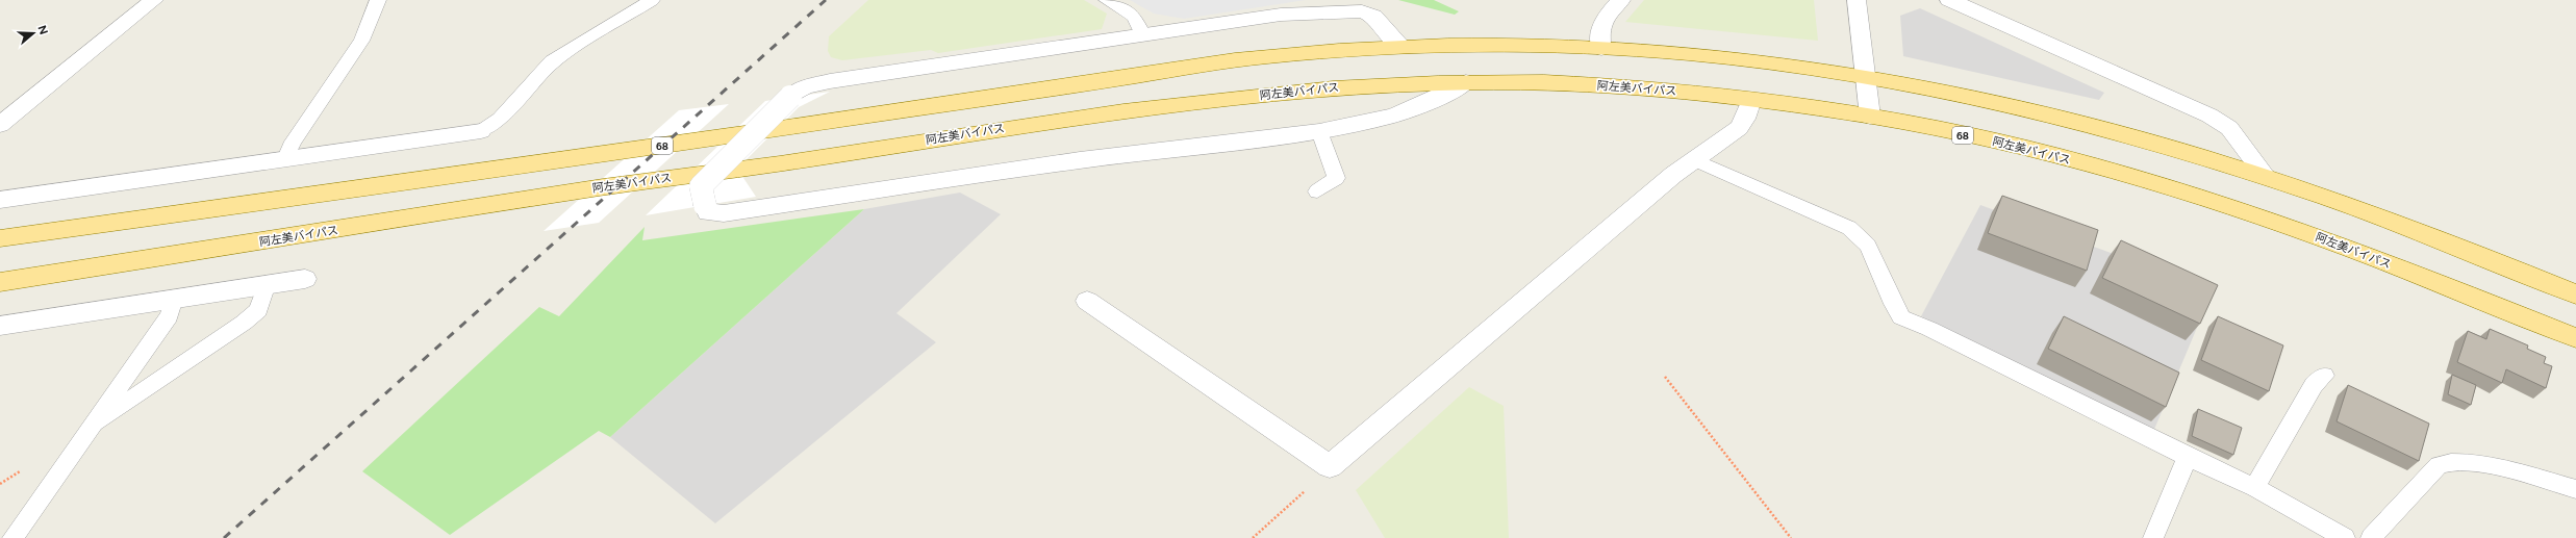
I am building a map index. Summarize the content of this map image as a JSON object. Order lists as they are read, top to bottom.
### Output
{
  "streets": {
    "main road": ["阿左美バイパス", "68"]
  },
  "north": "right"
}
